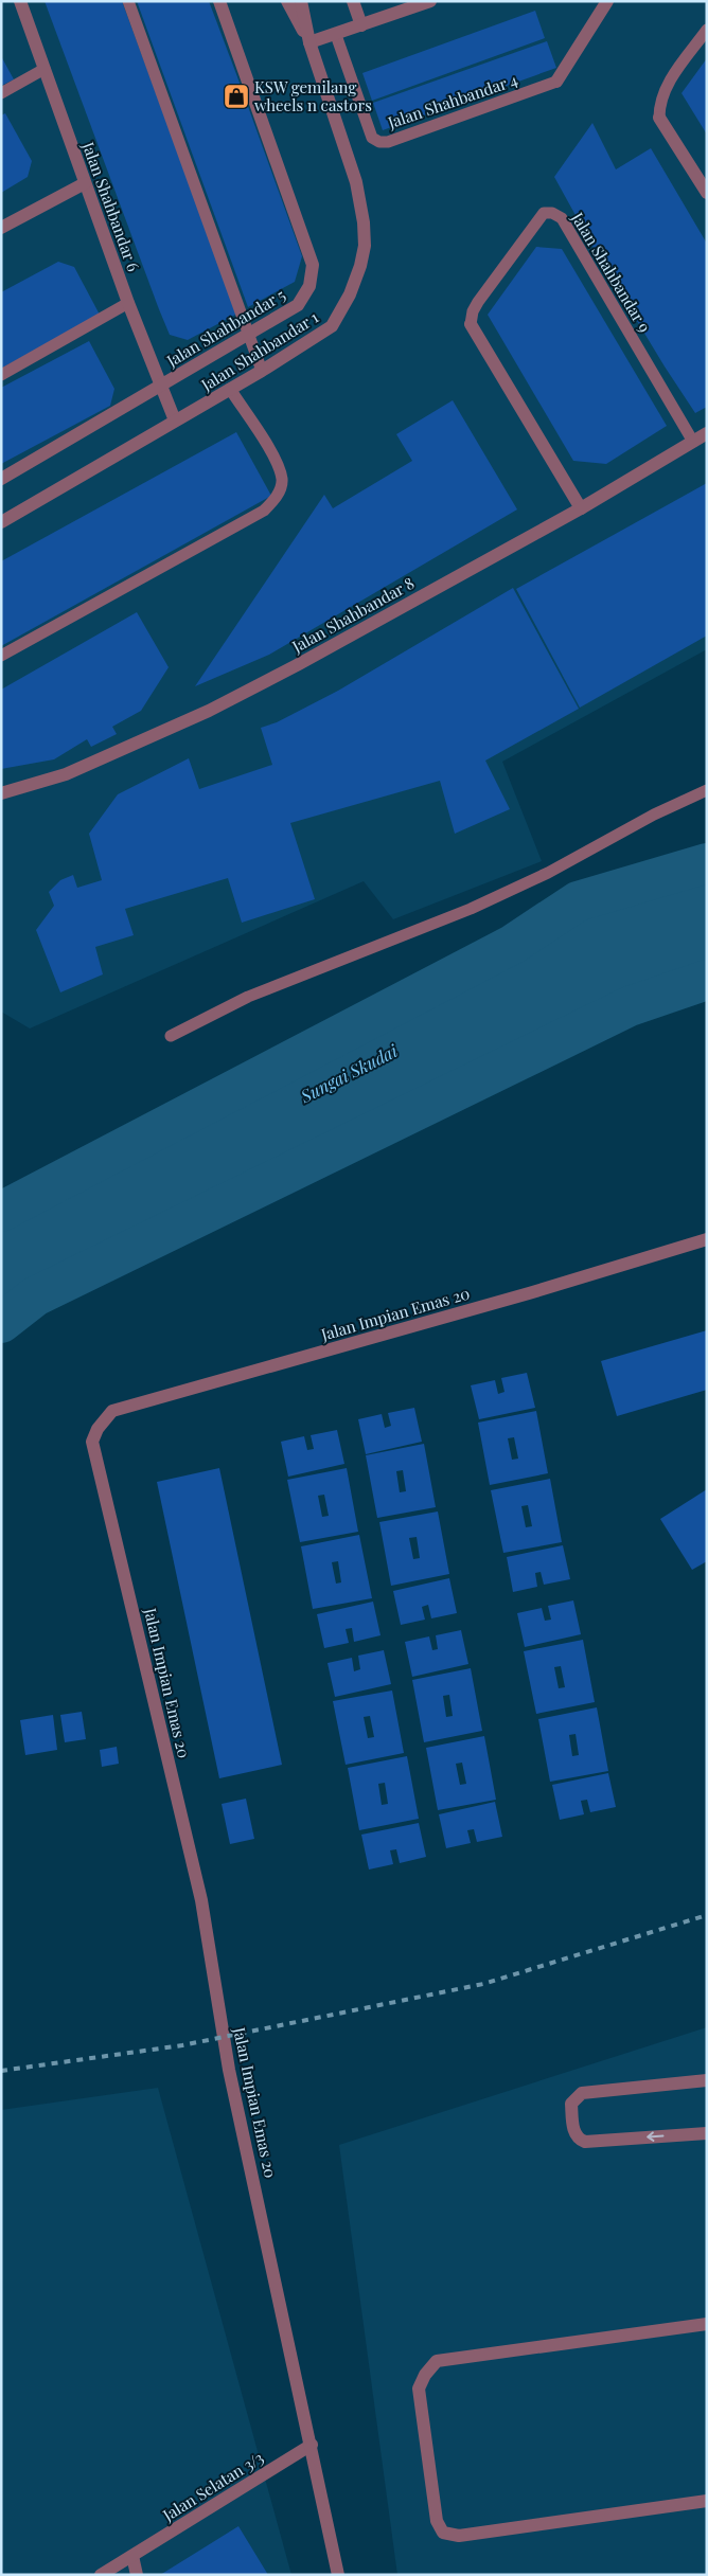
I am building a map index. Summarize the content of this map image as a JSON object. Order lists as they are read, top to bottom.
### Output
{
  "streets": {
    "street": [
      "Jalan Shahbandar 4",
      "Jalan Shahbandar 6",
      "Jalan Shahbandar 9",
      "Jalan Shahbandar 5",
      "Jalan Shahbandar 1",
      "Jalan Shahbandar 8",
      "Jalan Impian Emas 20",
      "Jalan Selatan 3/3"
    ]
  },
  "crossings": [
    ["Jalan Shahbandar 6", "Jalan Shahbandar 5"],
    ["Jalan Shahbandar 6", "Jalan Shahbandar 1"],
    ["Jalan Shahbandar 9", "Jalan Shahbandar 8"],
    ["Jalan Impian Emas 20", "Jalan Selatan 3/3"]
  ],
  "water": ["Sungai Skudai"],
  "places": {
    "shop": ["KSW gemilang wheels n castors"]
  }
}
